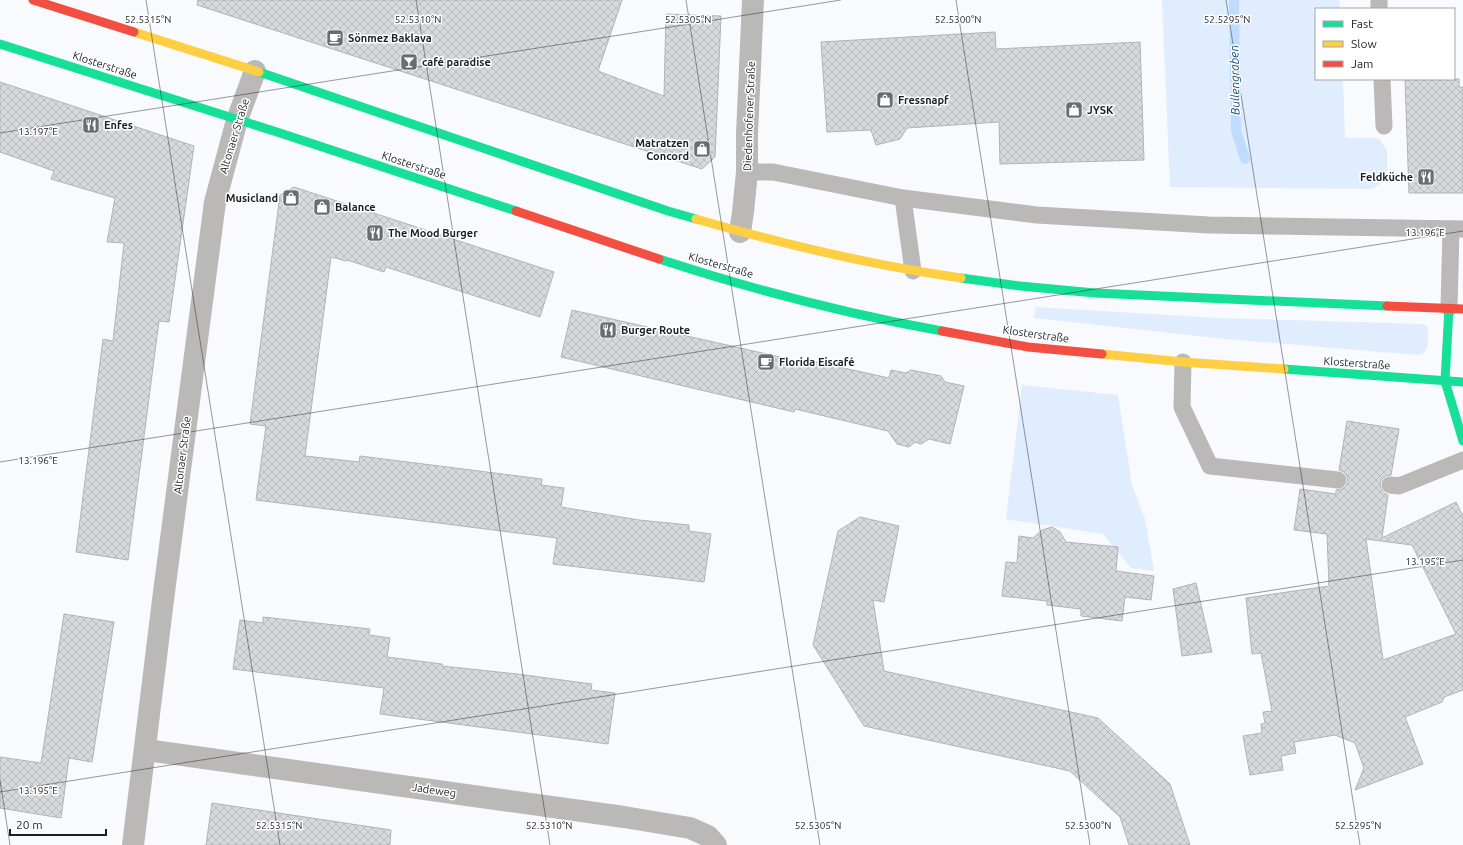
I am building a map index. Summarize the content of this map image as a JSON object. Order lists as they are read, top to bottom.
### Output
{
  "streets": {
    "main road": ["Klosterstraße"],
    "street": ["Diedenhofener Straße", "Altonaer Straße", "Jadeweg"]
  },
  "crossings": [
    ["Klosterstraße", "Altonaer Straße"],
    ["Altonaer Straße", "Jadeweg"]
  ],
  "water": ["Bullengraben"],
  "places": {
    "cafe": ["Sönmez Baklava", "Florida Eiscafé"],
    "bar": ["café paradise"],
    "shop": [
      "Fressnapf",
      "JYSK",
      "Matratzen Concord",
      "Musicland",
      "Balance"
    ],
    "restaurant": [
      "Enfes",
      "Feldküche",
      "The Mood Burger",
      "Burger Route"
    ]
  },
  "legend": ["Fast", "Slow", "Jam"],
  "scale_bar": "20 m",
  "coordinates": [
    "52.5315°N",
    "52.5310°N",
    "52.5305°N",
    "52.5300°N",
    "52.5295°N",
    "13.197°E",
    "13.196°E",
    "13.195°E"
  ]
}
